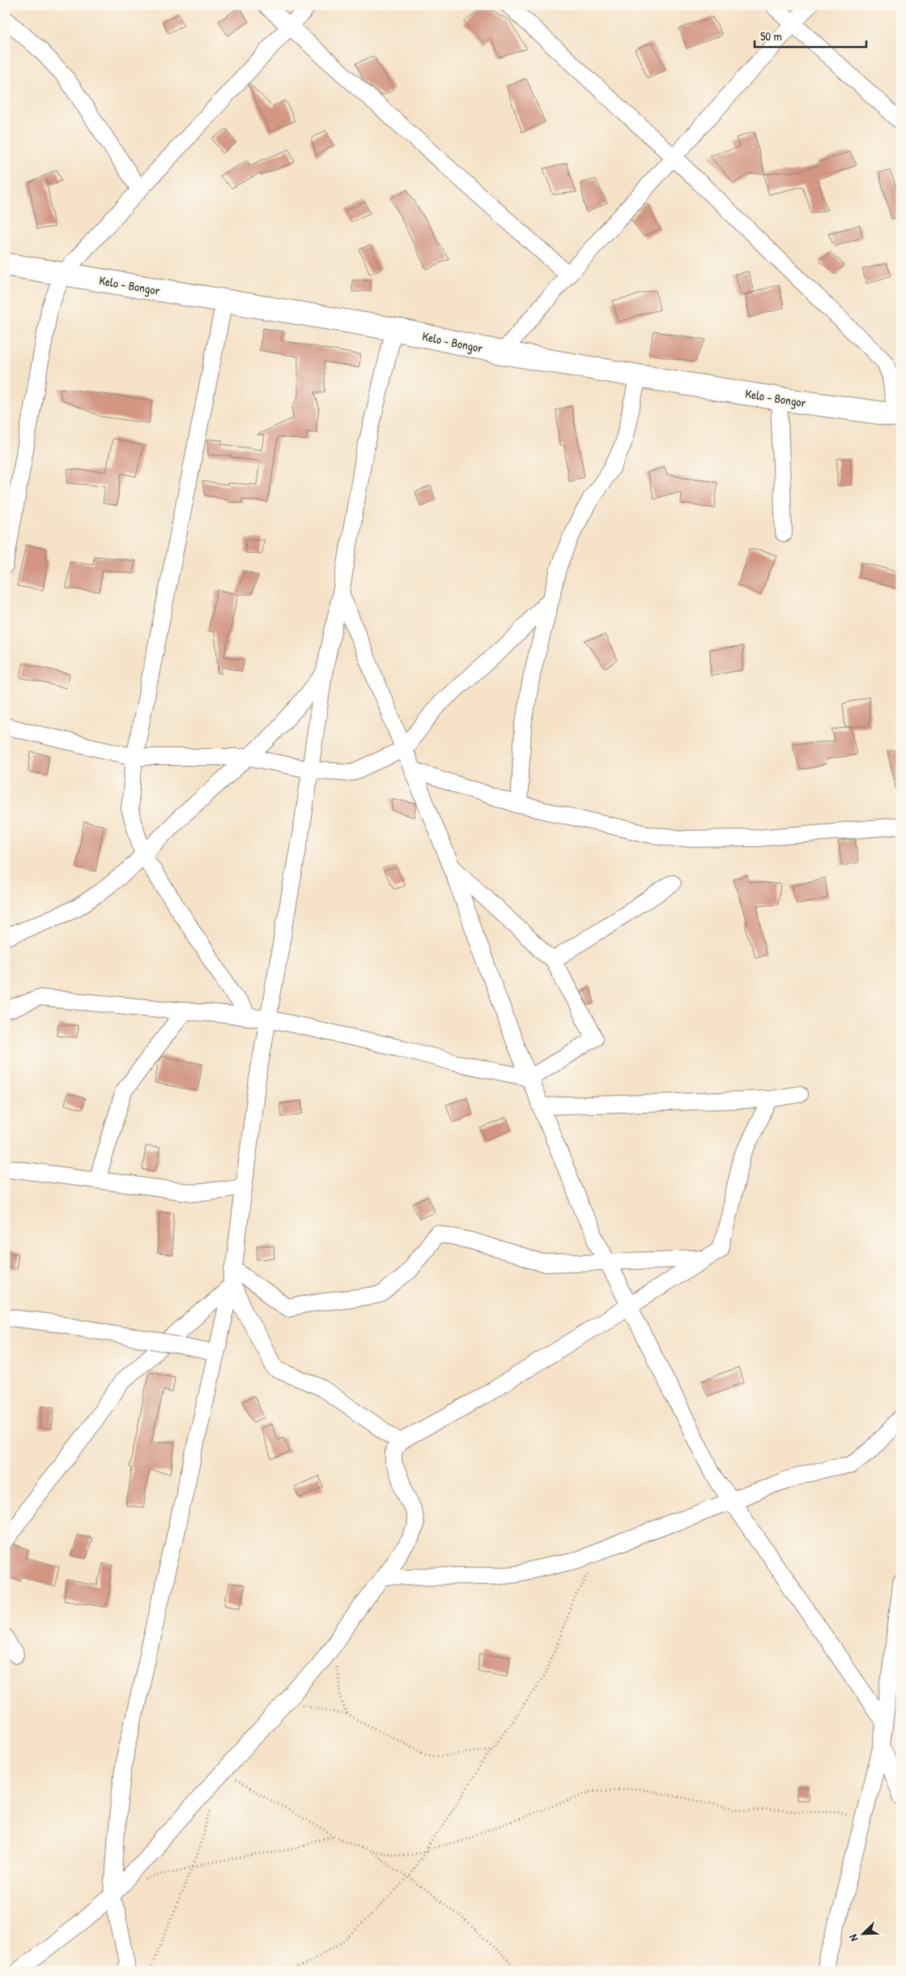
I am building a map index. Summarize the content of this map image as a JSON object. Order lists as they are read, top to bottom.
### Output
{
  "streets": {
    "highway": ["Kelo - Bongor"]
  },
  "scale_bar": "50 m",
  "north": "bottom left"
}
